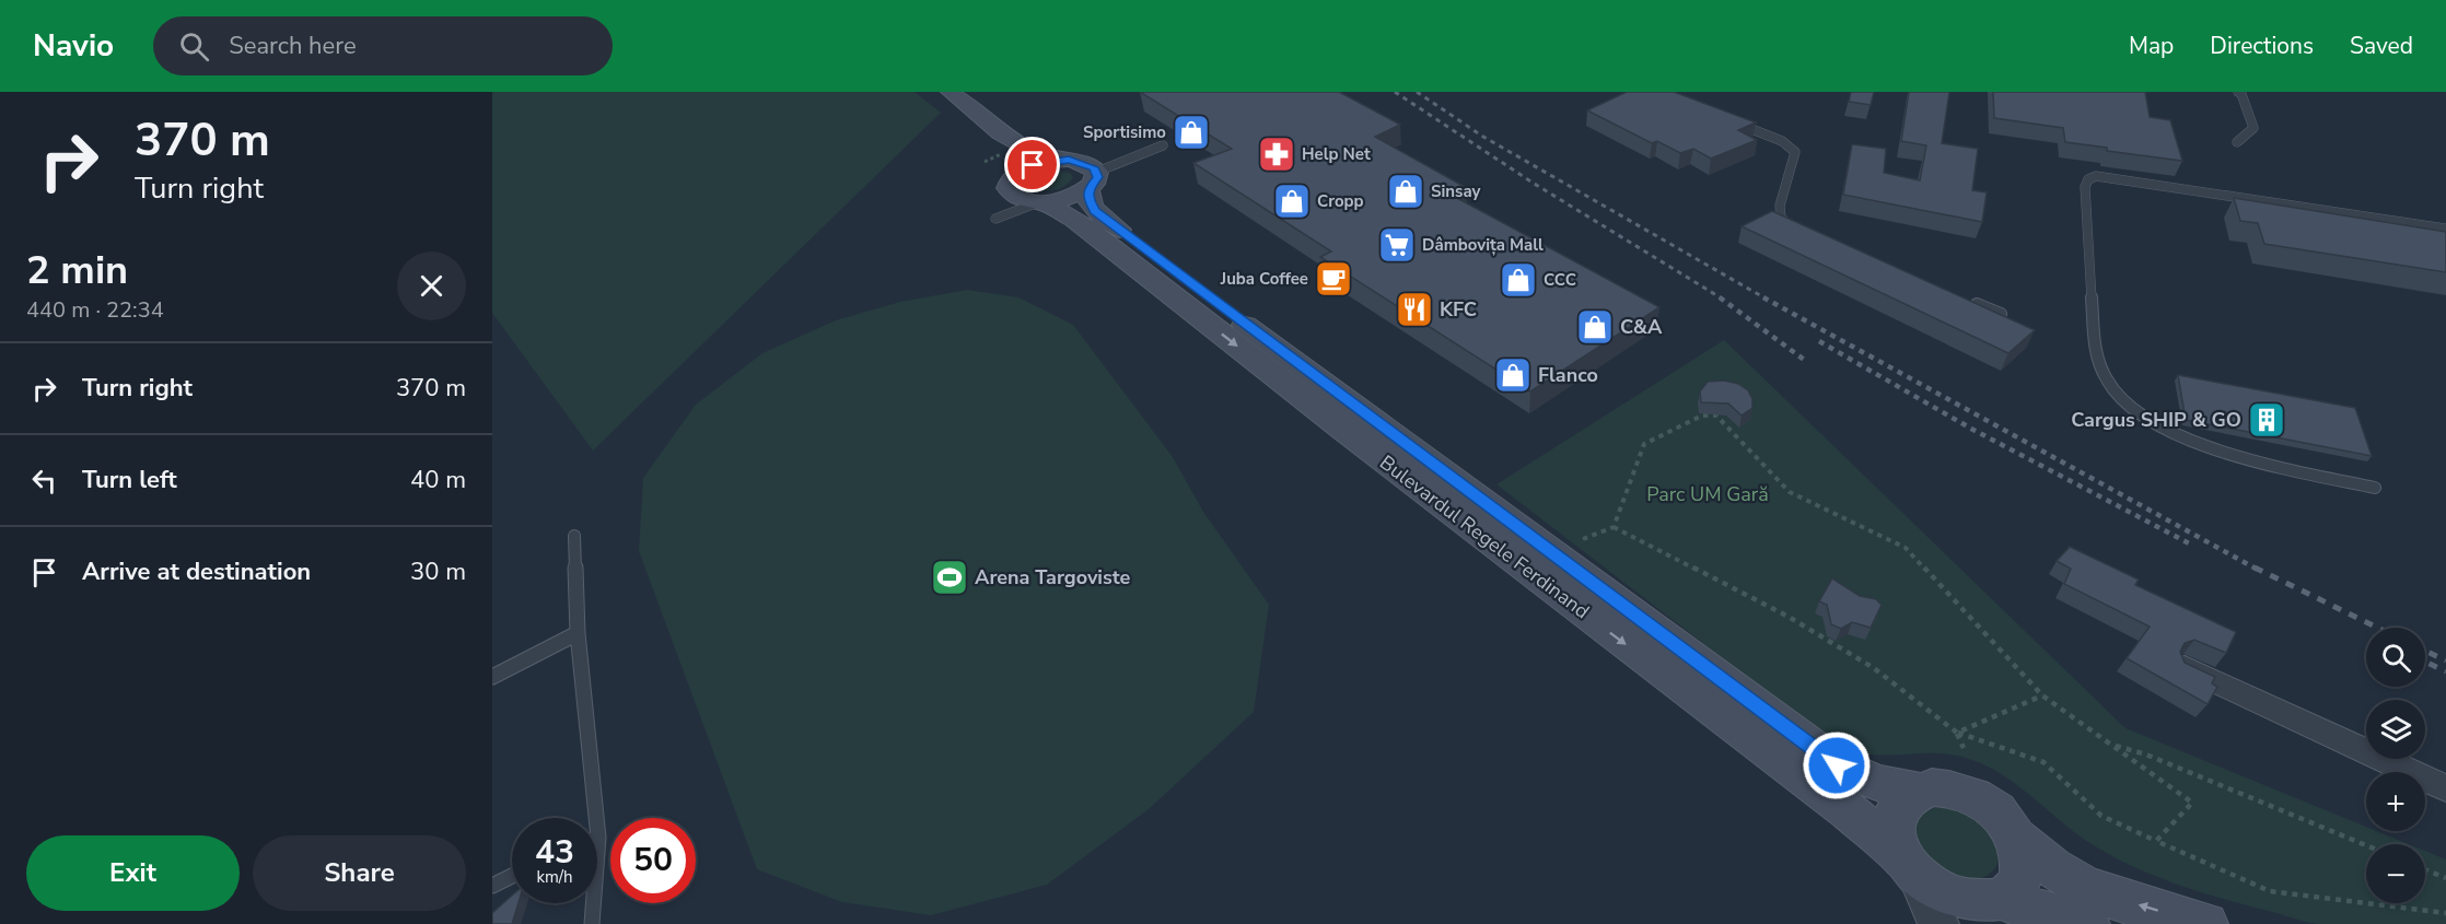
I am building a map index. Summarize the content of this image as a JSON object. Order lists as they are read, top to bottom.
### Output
{
  "streets": {
    "main road": ["Bulevardul Regele Ferdinand"]
  },
  "parks": ["Parc UM Gară"],
  "places": {
    "shop": [
      "Sportisimo",
      "Sinsay",
      "Cropp",
      "CCC",
      "C&A",
      "Flanco"
    ],
    "pharmacy": ["Help Net"],
    "supermarket": ["Dâmbovița Mall"],
    "cafe": ["Juba Coffee"],
    "restaurant": ["KFC"],
    "building": ["Cargus SHIP & GO"],
    "sports": ["Arena Targoviste"]
  },
  "page": {
    "header": "Navio",
    "search": "Search here",
    "nav": ["Map", "Directions", "Saved"],
    "turn": ["370 m", "Turn right"],
    "heading": ["2 min", "440 m · 22:34"],
    "list": [
      {
        "name": "Turn right",
        "value": "370 m"
      },
      {
        "name": "Turn left",
        "value": "40 m"
      },
      {
        "name": "Arrive at destination",
        "value": "30 m"
      }
    ],
    "map_buttons": ["+", "−"],
    "speed": "43 km/h",
    "limit": "50",
    "buttons": ["Exit", "Share"]
  }
}
